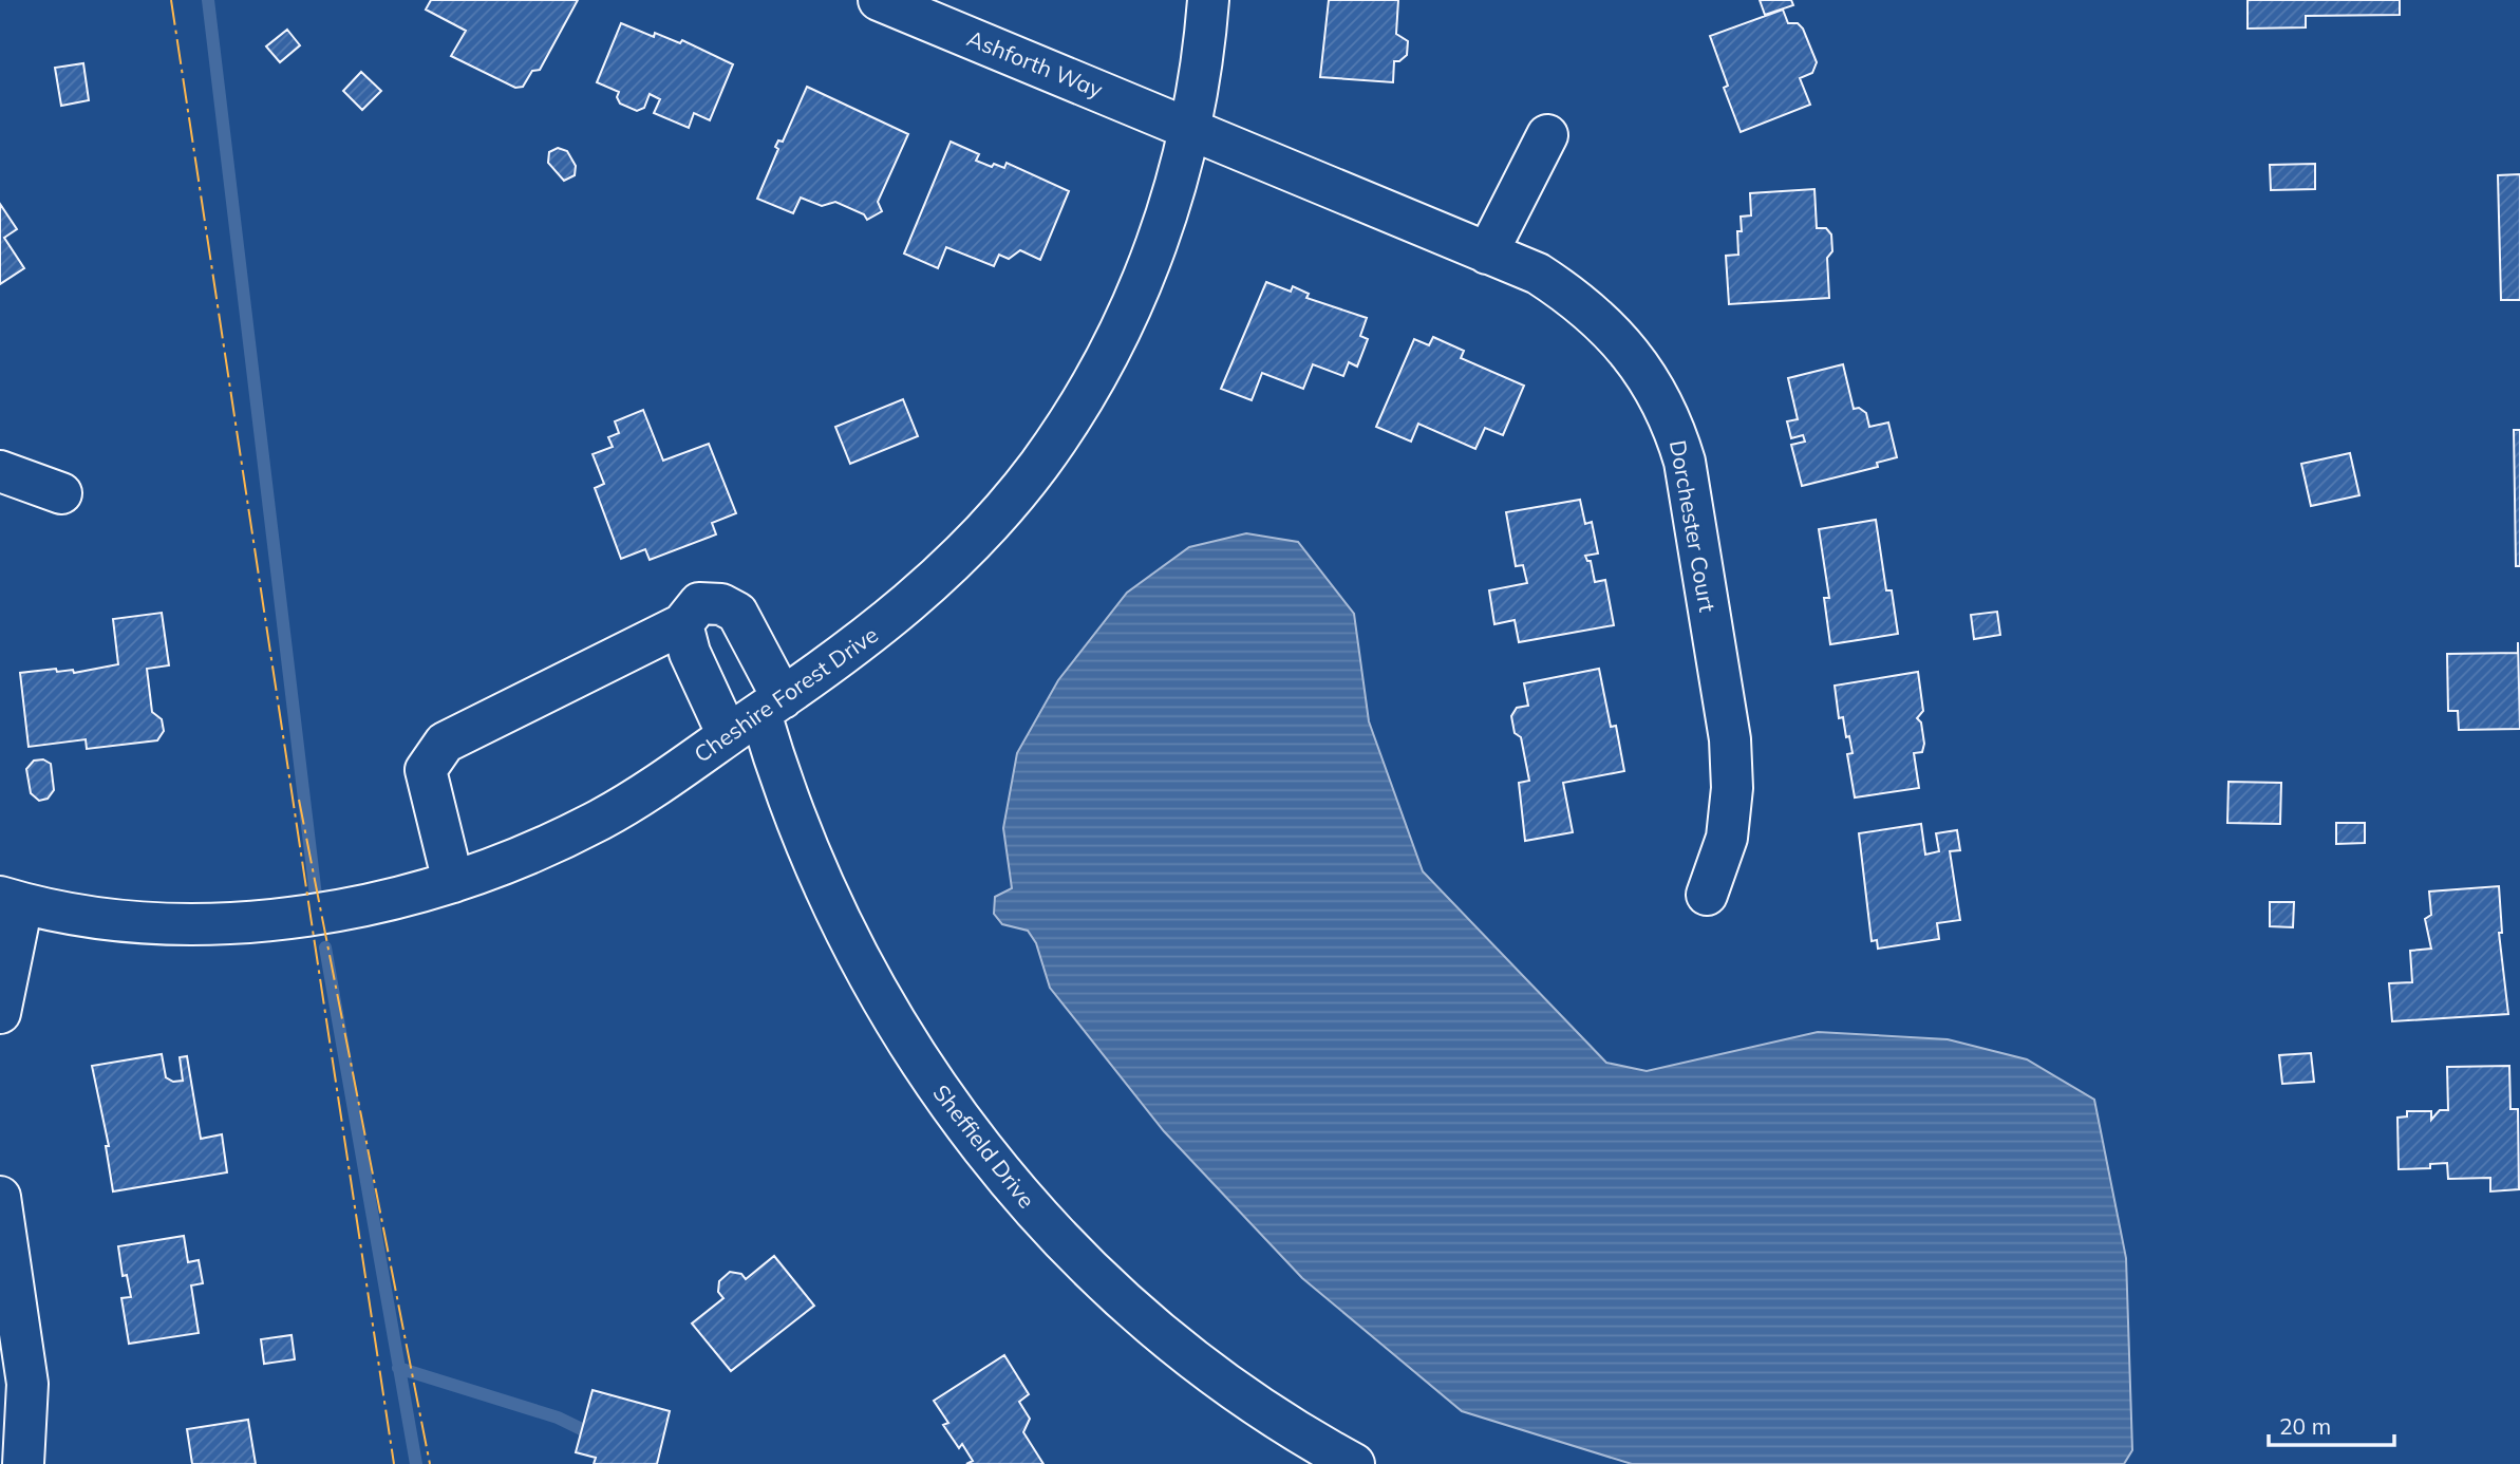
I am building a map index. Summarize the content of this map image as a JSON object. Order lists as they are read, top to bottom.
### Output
{
  "streets": {
    "street": [
      "Ashforth Way",
      "Dorchester Court",
      "Cheshire Forest Drive",
      "Sheffield Drive"
    ]
  },
  "crossings": [
    ["Ashforth Way", "Dorchester Court"],
    ["Ashforth Way", "Cheshire Forest Drive"],
    ["Dorchester Court", "Cheshire Forest Drive"],
    ["Cheshire Forest Drive", "Sheffield Drive"]
  ],
  "scale_bar": "20 m"
}
